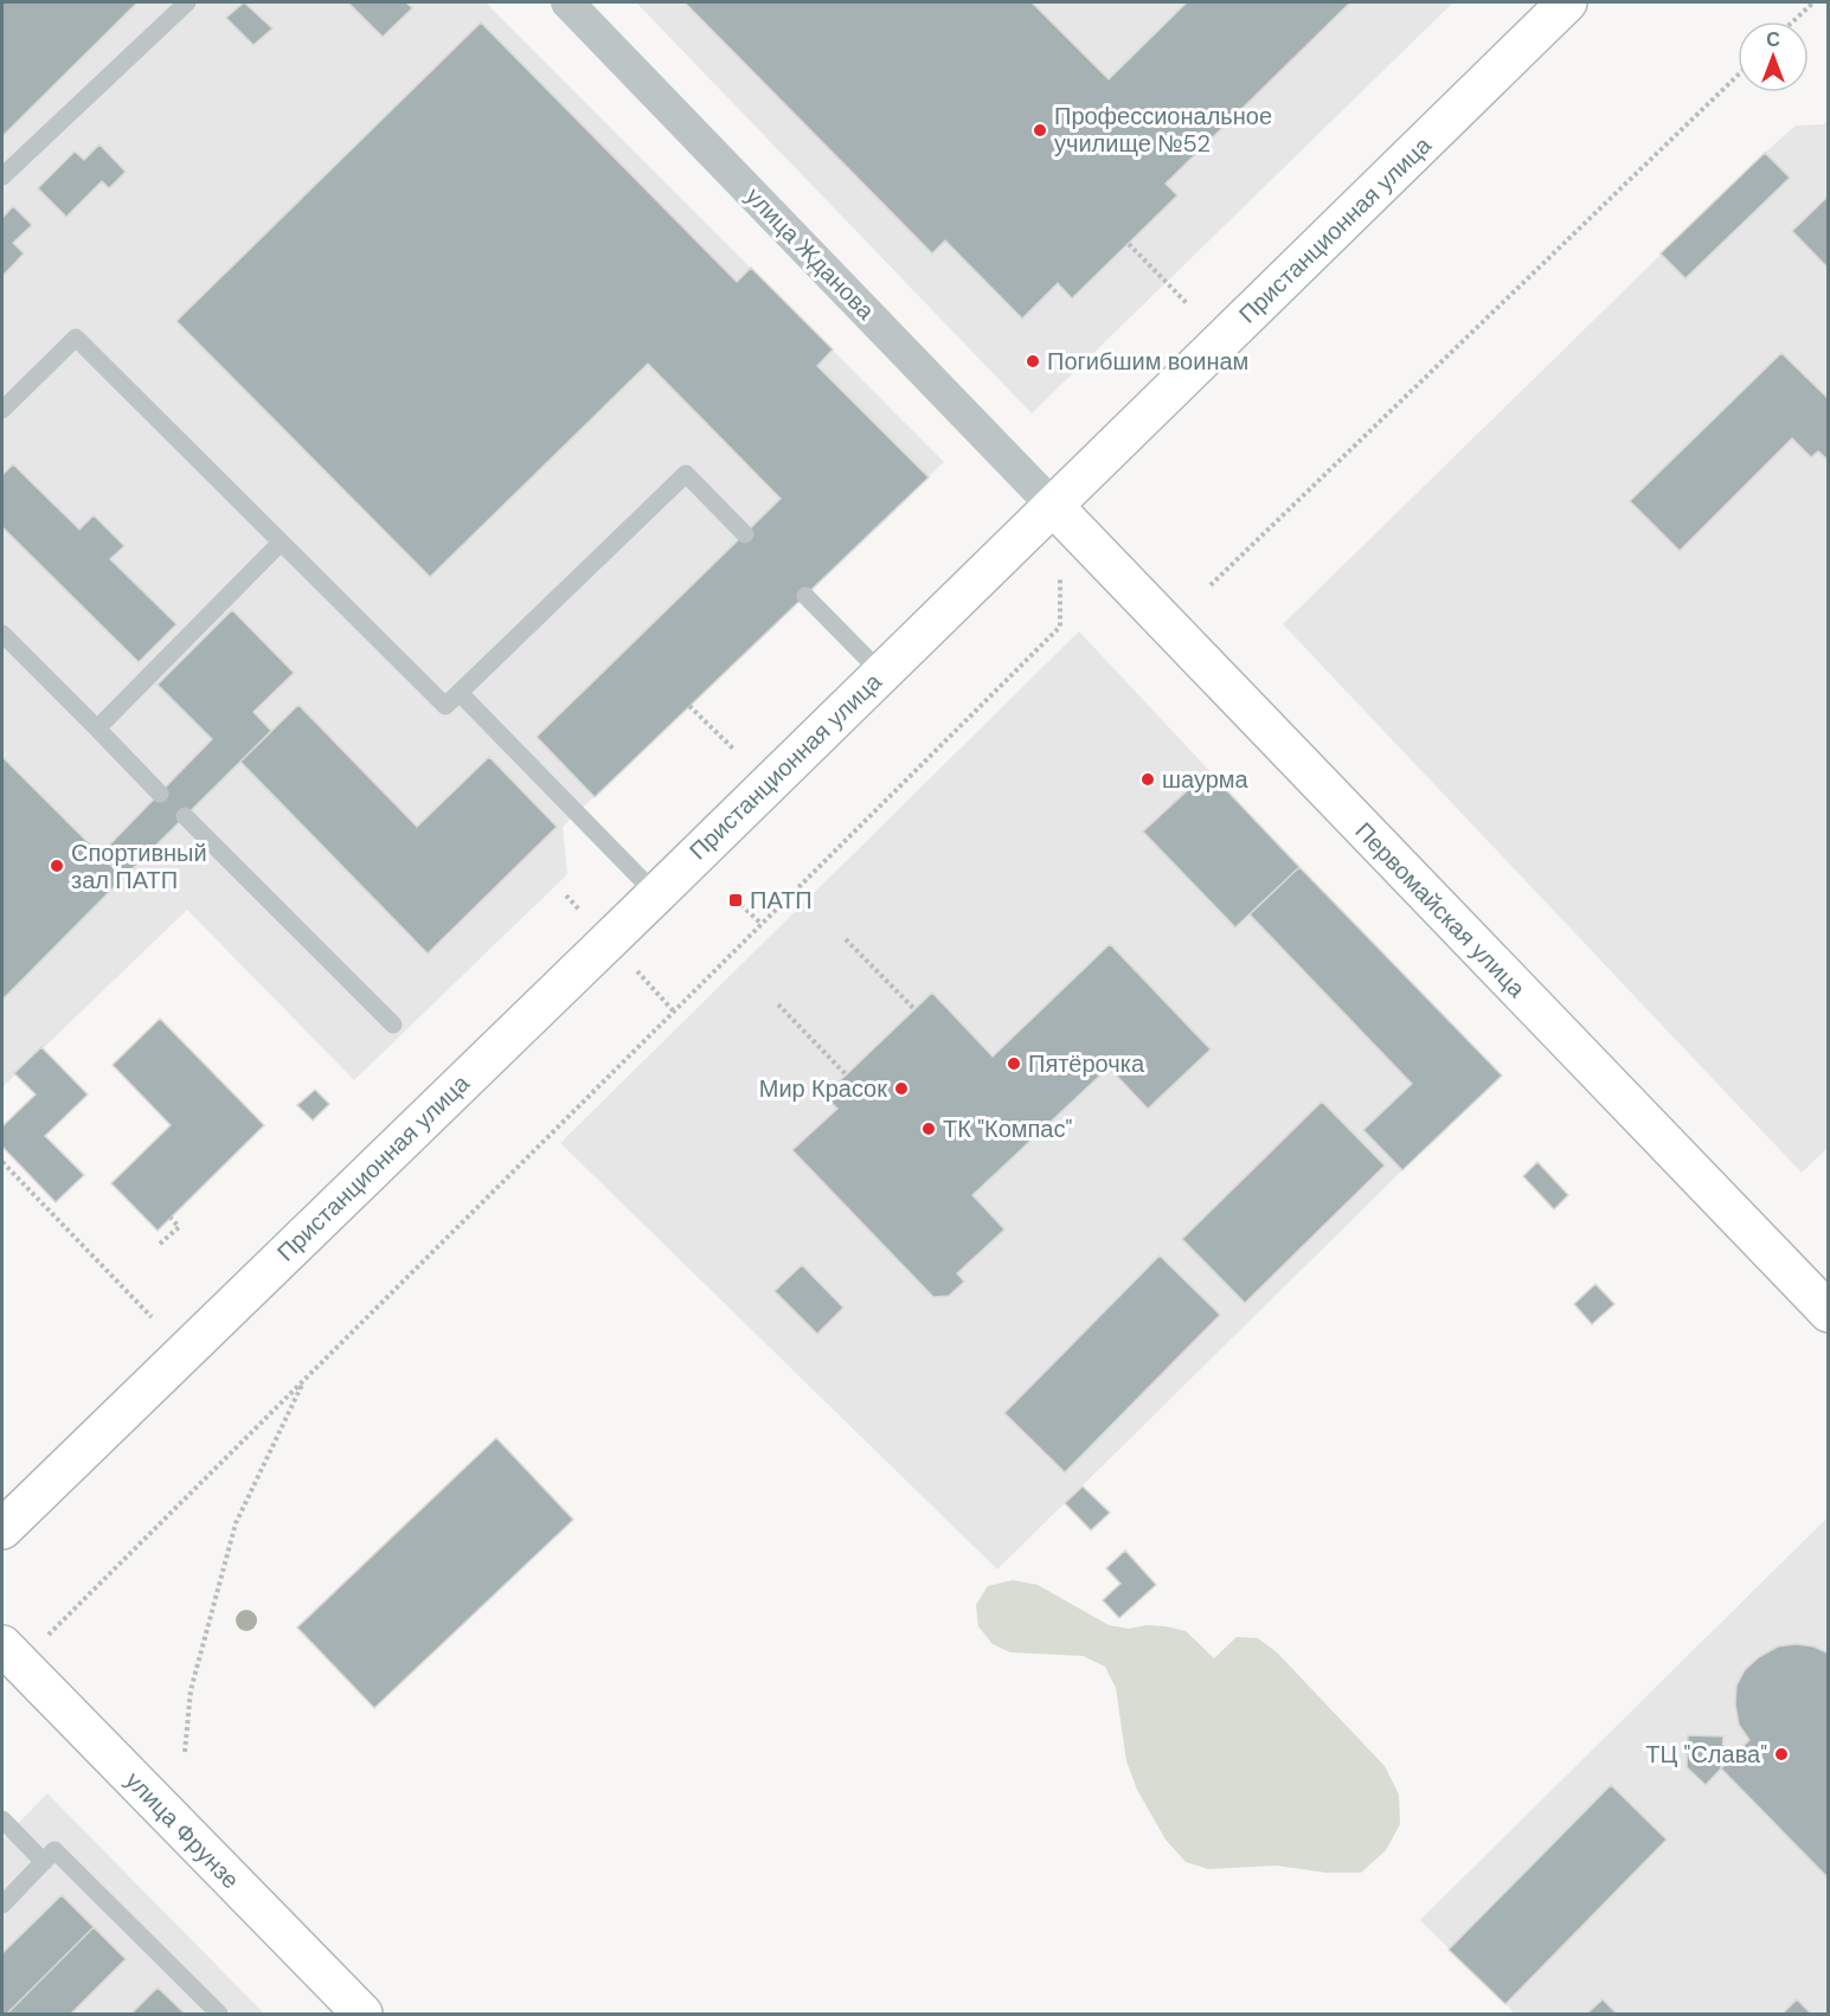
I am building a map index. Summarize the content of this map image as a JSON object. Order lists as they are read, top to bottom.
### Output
{
  "streets": {
    "main road": ["Пристанционная улица", "Первомайская улица", "улица Фрунзе"],
    "street": ["улица Жданова"]
  },
  "crossings": [
    ["Пристанционная улица", "улица Жданова"],
    ["Пристанционная улица", "Первомайская улица"],
    ["улица Жданова", "Первомайская улица"]
  ],
  "places": {
    "other": [
      "Профессиональное училище №52",
      "Погибшим воинам",
      "шаурма",
      "Спортивный зал ПАТП",
      "Пятёрочка",
      "Мир Красок",
      "ТК \"Компас\"",
      "ТЦ \"Слава\""
    ],
    "transit": ["ПАТП"]
  },
  "north": "top"
}
